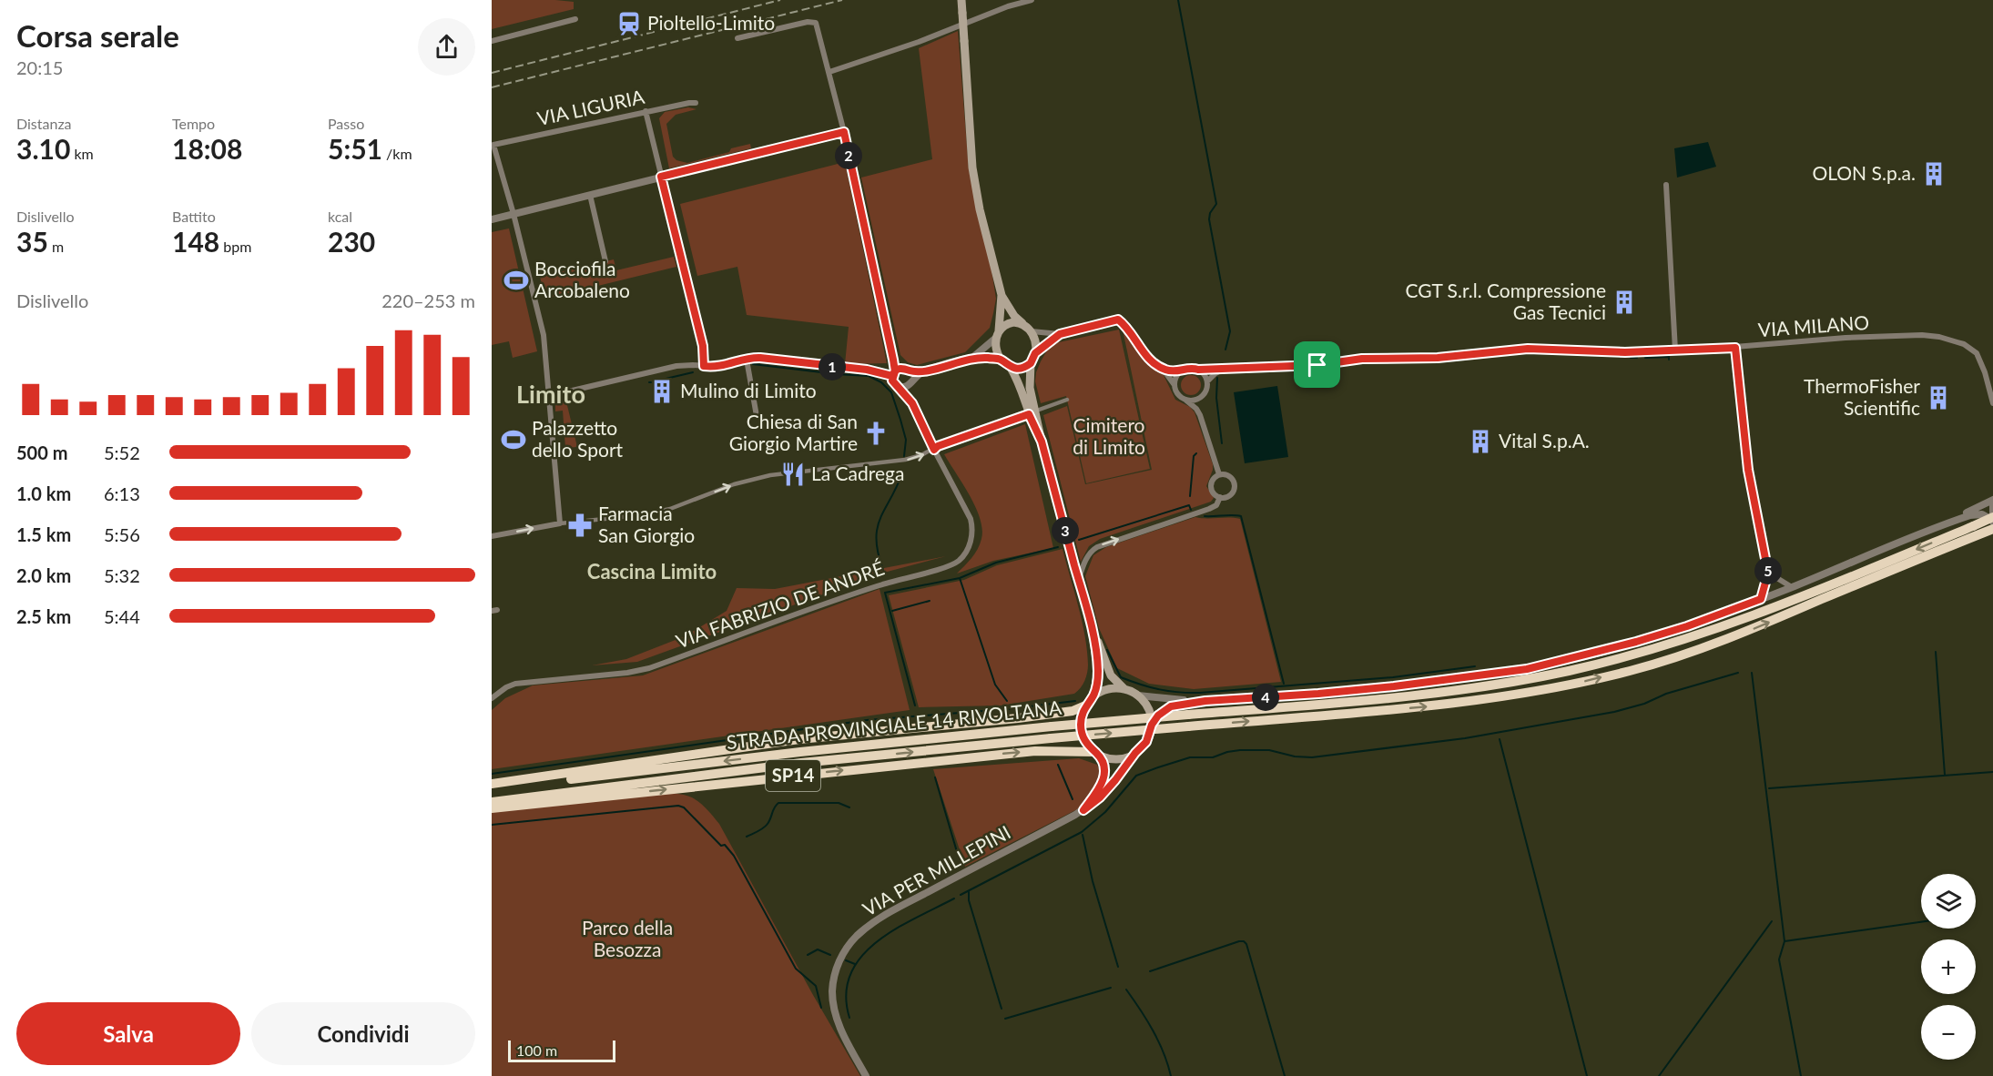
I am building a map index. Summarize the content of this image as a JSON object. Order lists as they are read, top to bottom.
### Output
{
  "streets": {
    "highway": ["STRADA PROVINCIALE 14 RIVOLTANA", "SP14"],
    "street": [
      "VIA LIGURIA",
      "VIA MILANO",
      "VIA FABRIZIO DE ANDRÉ",
      "VIA PER MILLEPINI"
    ]
  },
  "crossings": [
    ["SP14", "VIA PER MILLEPINI"]
  ],
  "districts": ["Limito", "Cascina Limito"],
  "parks": ["Cimitero di Limito", "Parco della Besozza"],
  "places": {
    "station": ["Pioltello-Limito"],
    "building": [
      "OLON S.p.a.",
      "CGT S.r.l. Compressione Gas Tecnici",
      "Mulino di Limito",
      "ThermoFisher Scientific",
      "Vital S.p.A."
    ],
    "sports": ["Bocciofila Arcobaleno", "Palazzetto dello Sport"],
    "church": ["Chiesa di San Giorgio Martire"],
    "restaurant": ["La Cadrega"],
    "pharmacy": ["Farmacia San Giorgio"]
  },
  "scale_bar": "100 m",
  "page": {
    "heading": ["Corsa serale", "20:15"],
    "stats": [
      ["Distanza", "3.10 km"],
      ["Tempo", "18:08"],
      ["Passo", "5:51 /km"],
      ["Dislivello", "35 m"],
      ["Battito", "148 bpm"],
      ["kcal", "230"]
    ],
    "pins": [
      "2",
      "1",
      "3",
      "5",
      "4"
    ],
    "chart": ["Dislivello", "220–253 m"],
    "list": [
      {
        "name": "500 m",
        "note": "5:52"
      },
      {
        "name": "1.0 km",
        "note": "6:13"
      },
      {
        "name": "1.5 km",
        "note": "5:56"
      },
      {
        "name": "2.0 km",
        "note": "5:32"
      },
      {
        "name": "2.5 km",
        "note": "5:44"
      }
    ],
    "map_buttons": ["+", "−"],
    "buttons": ["Salva", "Condividi"],
    "scale": "100 m"
  }
}
